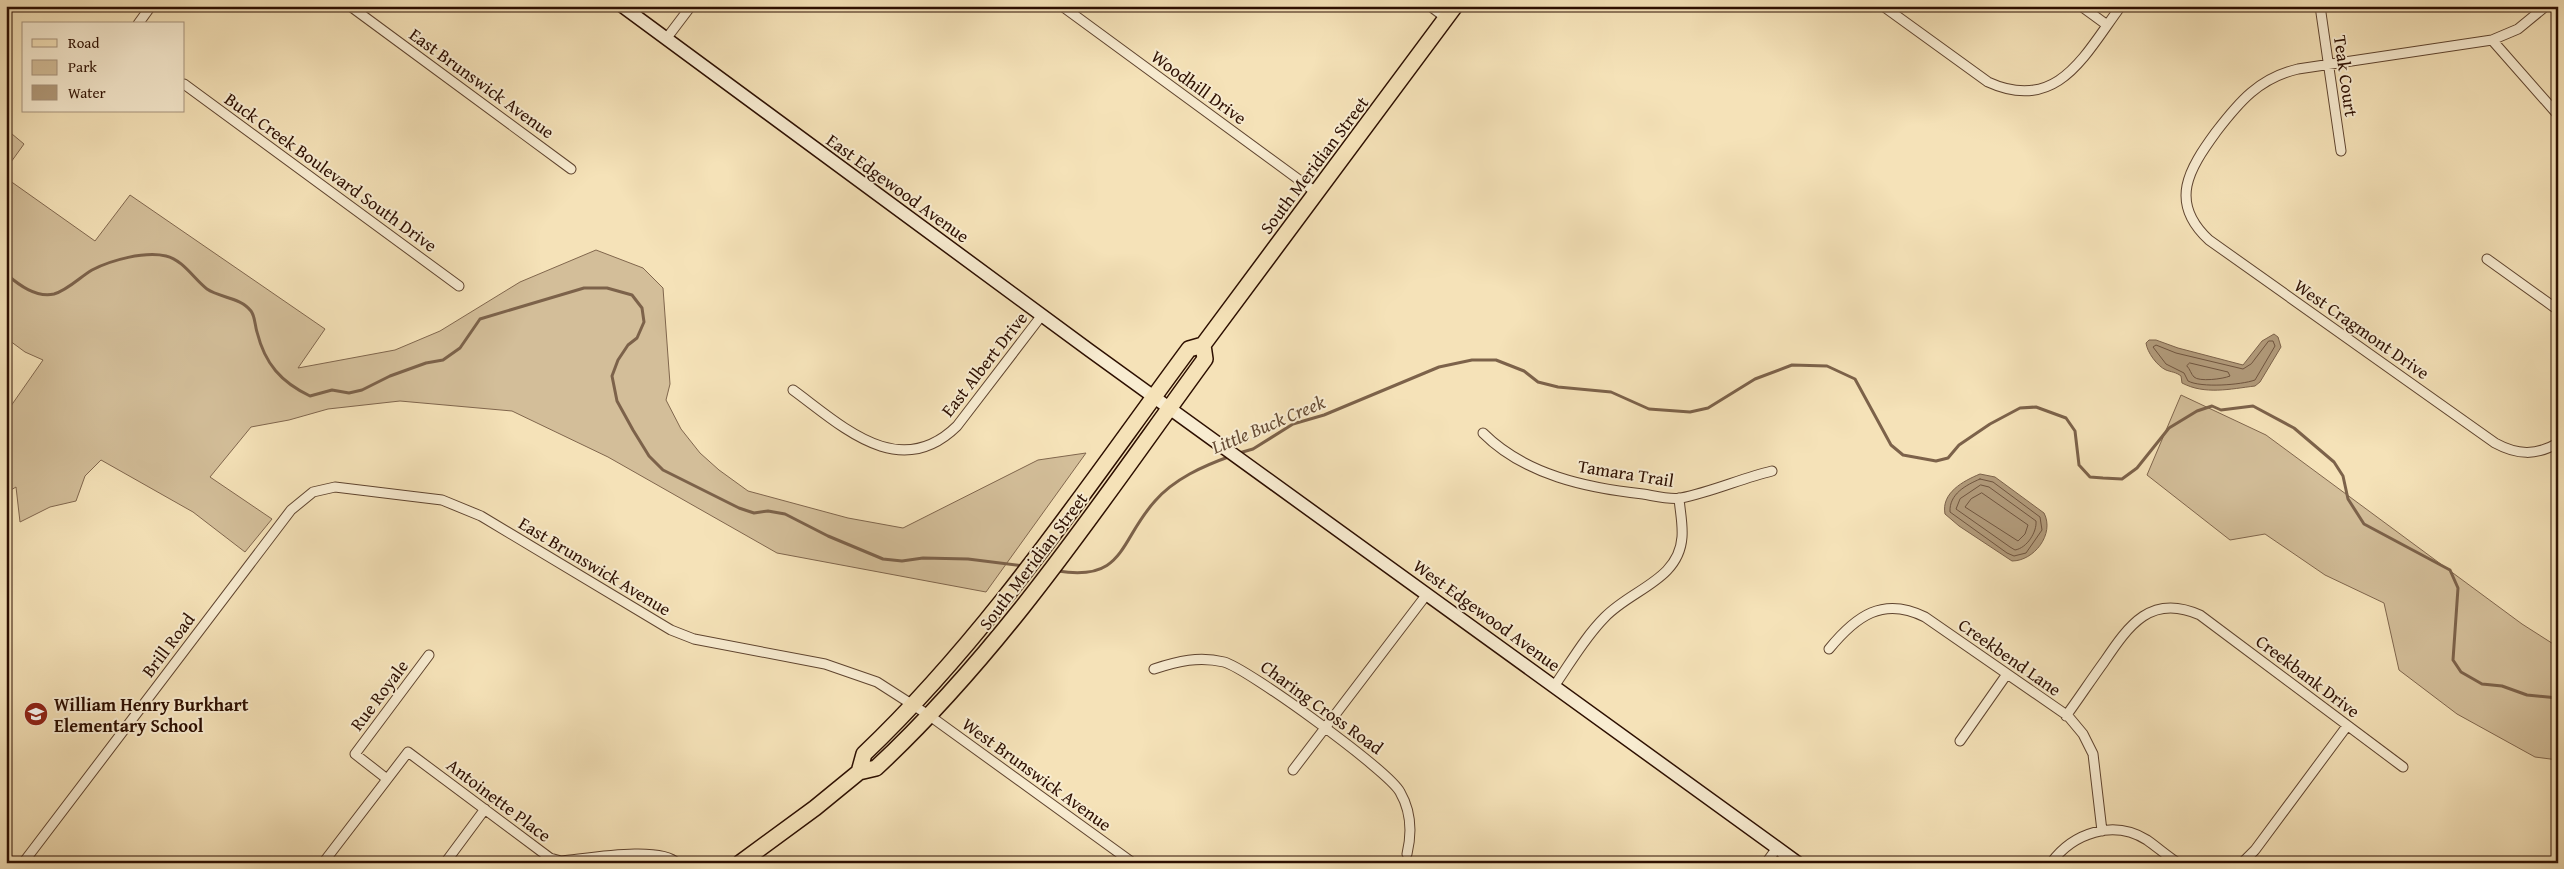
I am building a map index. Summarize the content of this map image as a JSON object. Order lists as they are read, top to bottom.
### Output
{
  "streets": {
    "main road": ["South Meridian Street", "East Edgewood Avenue", "West Edgewood Avenue"],
    "street": [
      "Teak Court",
      "East Brunswick Avenue",
      "Woodhill Drive",
      "Buck Creek Boulevard South Drive",
      "West Cragmont Drive",
      "East Albert Drive",
      "Tamara Trail",
      "Brill Road",
      "Creekbend Lane",
      "Creekbank Drive",
      "Rue Royale",
      "Charing Cross Road",
      "West Brunswick Avenue",
      "Antoinette Place"
    ]
  },
  "crossings": [
    ["Teak Court", "West Cragmont Drive"],
    ["East Brunswick Avenue", "South Meridian Street"],
    ["East Brunswick Avenue", "Brill Road"],
    ["East Brunswick Avenue", "West Brunswick Avenue"],
    ["Woodhill Drive", "South Meridian Street"],
    ["South Meridian Street", "East Edgewood Avenue"],
    ["South Meridian Street", "West Edgewood Avenue"],
    ["South Meridian Street", "West Brunswick Avenue"],
    ["East Edgewood Avenue", "East Albert Drive"],
    ["East Edgewood Avenue", "West Edgewood Avenue"],
    ["Creekbend Lane", "Creekbank Drive"],
    ["Rue Royale", "Antoinette Place"]
  ],
  "water": ["Little Buck Creek"],
  "places": {
    "school or university": ["William Henry Burkhart Elementary School"]
  },
  "legend": ["Road", "Park", "Water"]
}
